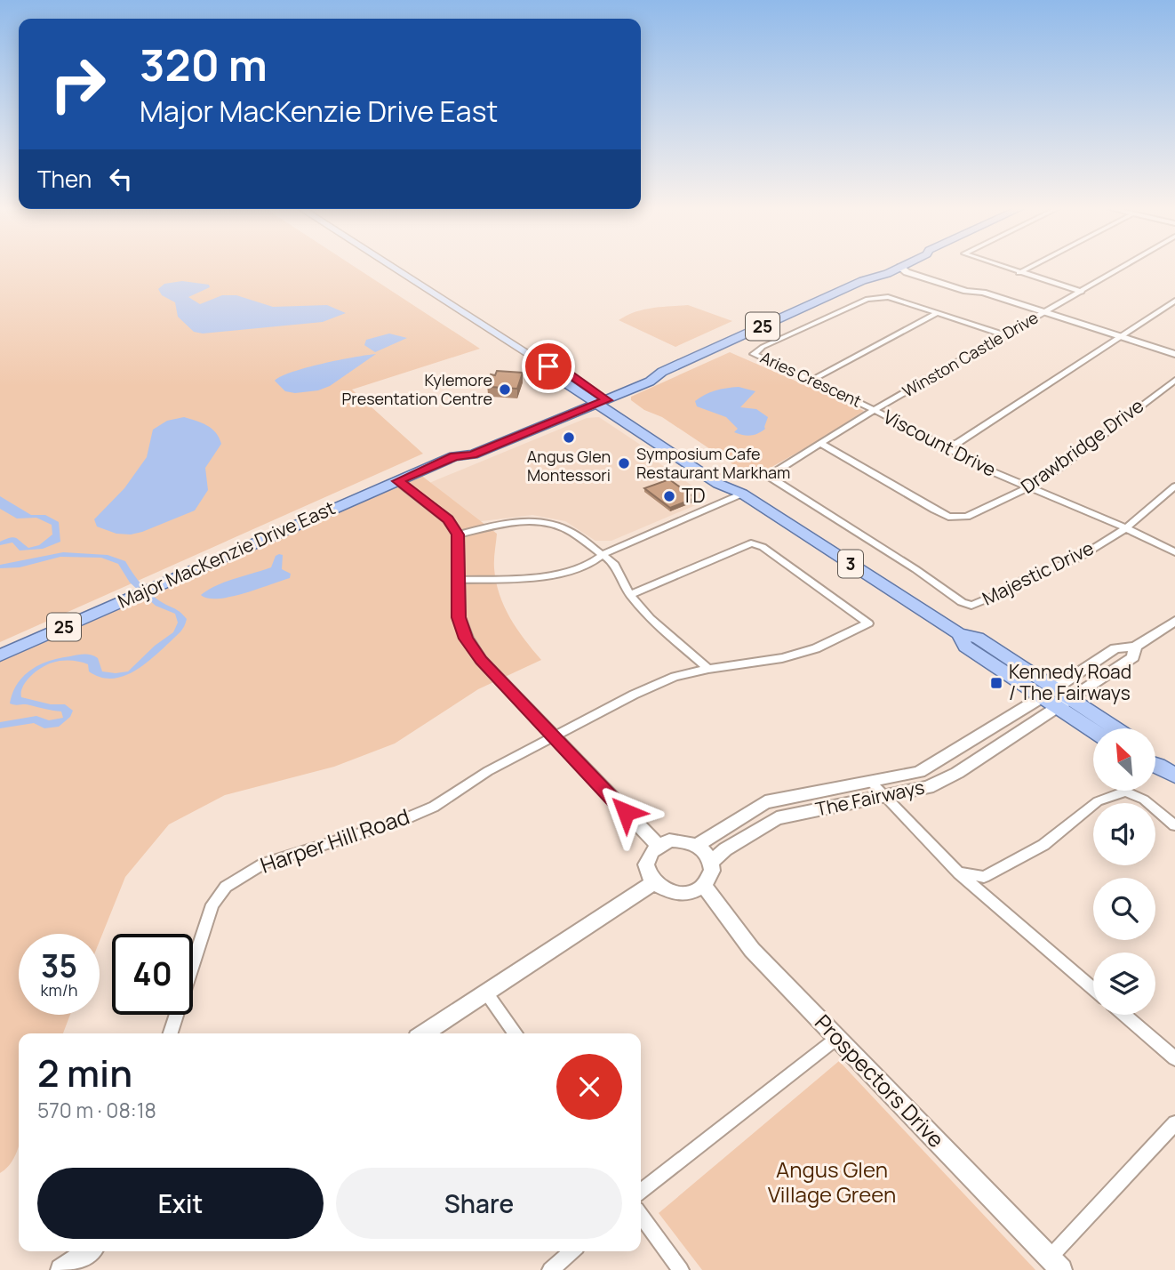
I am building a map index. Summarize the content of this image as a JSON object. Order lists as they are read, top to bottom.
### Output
{
  "streets": {
    "main road": ["25", "Major MacKenzie Drive East", "3"],
    "street": [
      "Winston Castle Drive",
      "Aries Crescent",
      "Viscount Drive",
      "Drawbridge Drive",
      "Majestic Drive",
      "The Fairways",
      "Harper Hill Road",
      "Prospectors Drive"
    ]
  },
  "crossings": [
    ["Winston Castle Drive", "Aries Crescent"],
    ["Winston Castle Drive", "Viscount Drive"],
    ["Winston Castle Drive", "Drawbridge Drive"],
    ["Winston Castle Drive", "Majestic Drive"],
    ["Aries Crescent", "Viscount Drive"],
    ["Viscount Drive", "Drawbridge Drive"],
    ["Viscount Drive", "Majestic Drive"],
    ["Major MacKenzie Drive East", "3"],
    ["3", "The Fairways"],
    ["The Fairways", "Prospectors Drive"]
  ],
  "parks": ["Angus Glen Village Green"],
  "places": {
    "other": [
      "Kylemore Presentation Centre",
      "Angus Glen Montessori",
      "Symposium Cafe Restaurant Markham",
      "TD"
    ],
    "transit": ["Kennedy Road / The Fairways"]
  },
  "north": "top left",
  "page": {
    "turn": ["320 m", "Major MacKenzie Drive East"],
    "then": "Then",
    "speed": "35 km/h",
    "limit": "40",
    "heading": ["2 min", "570 m · 08:18"],
    "buttons": ["Exit", "Share"]
  }
}
